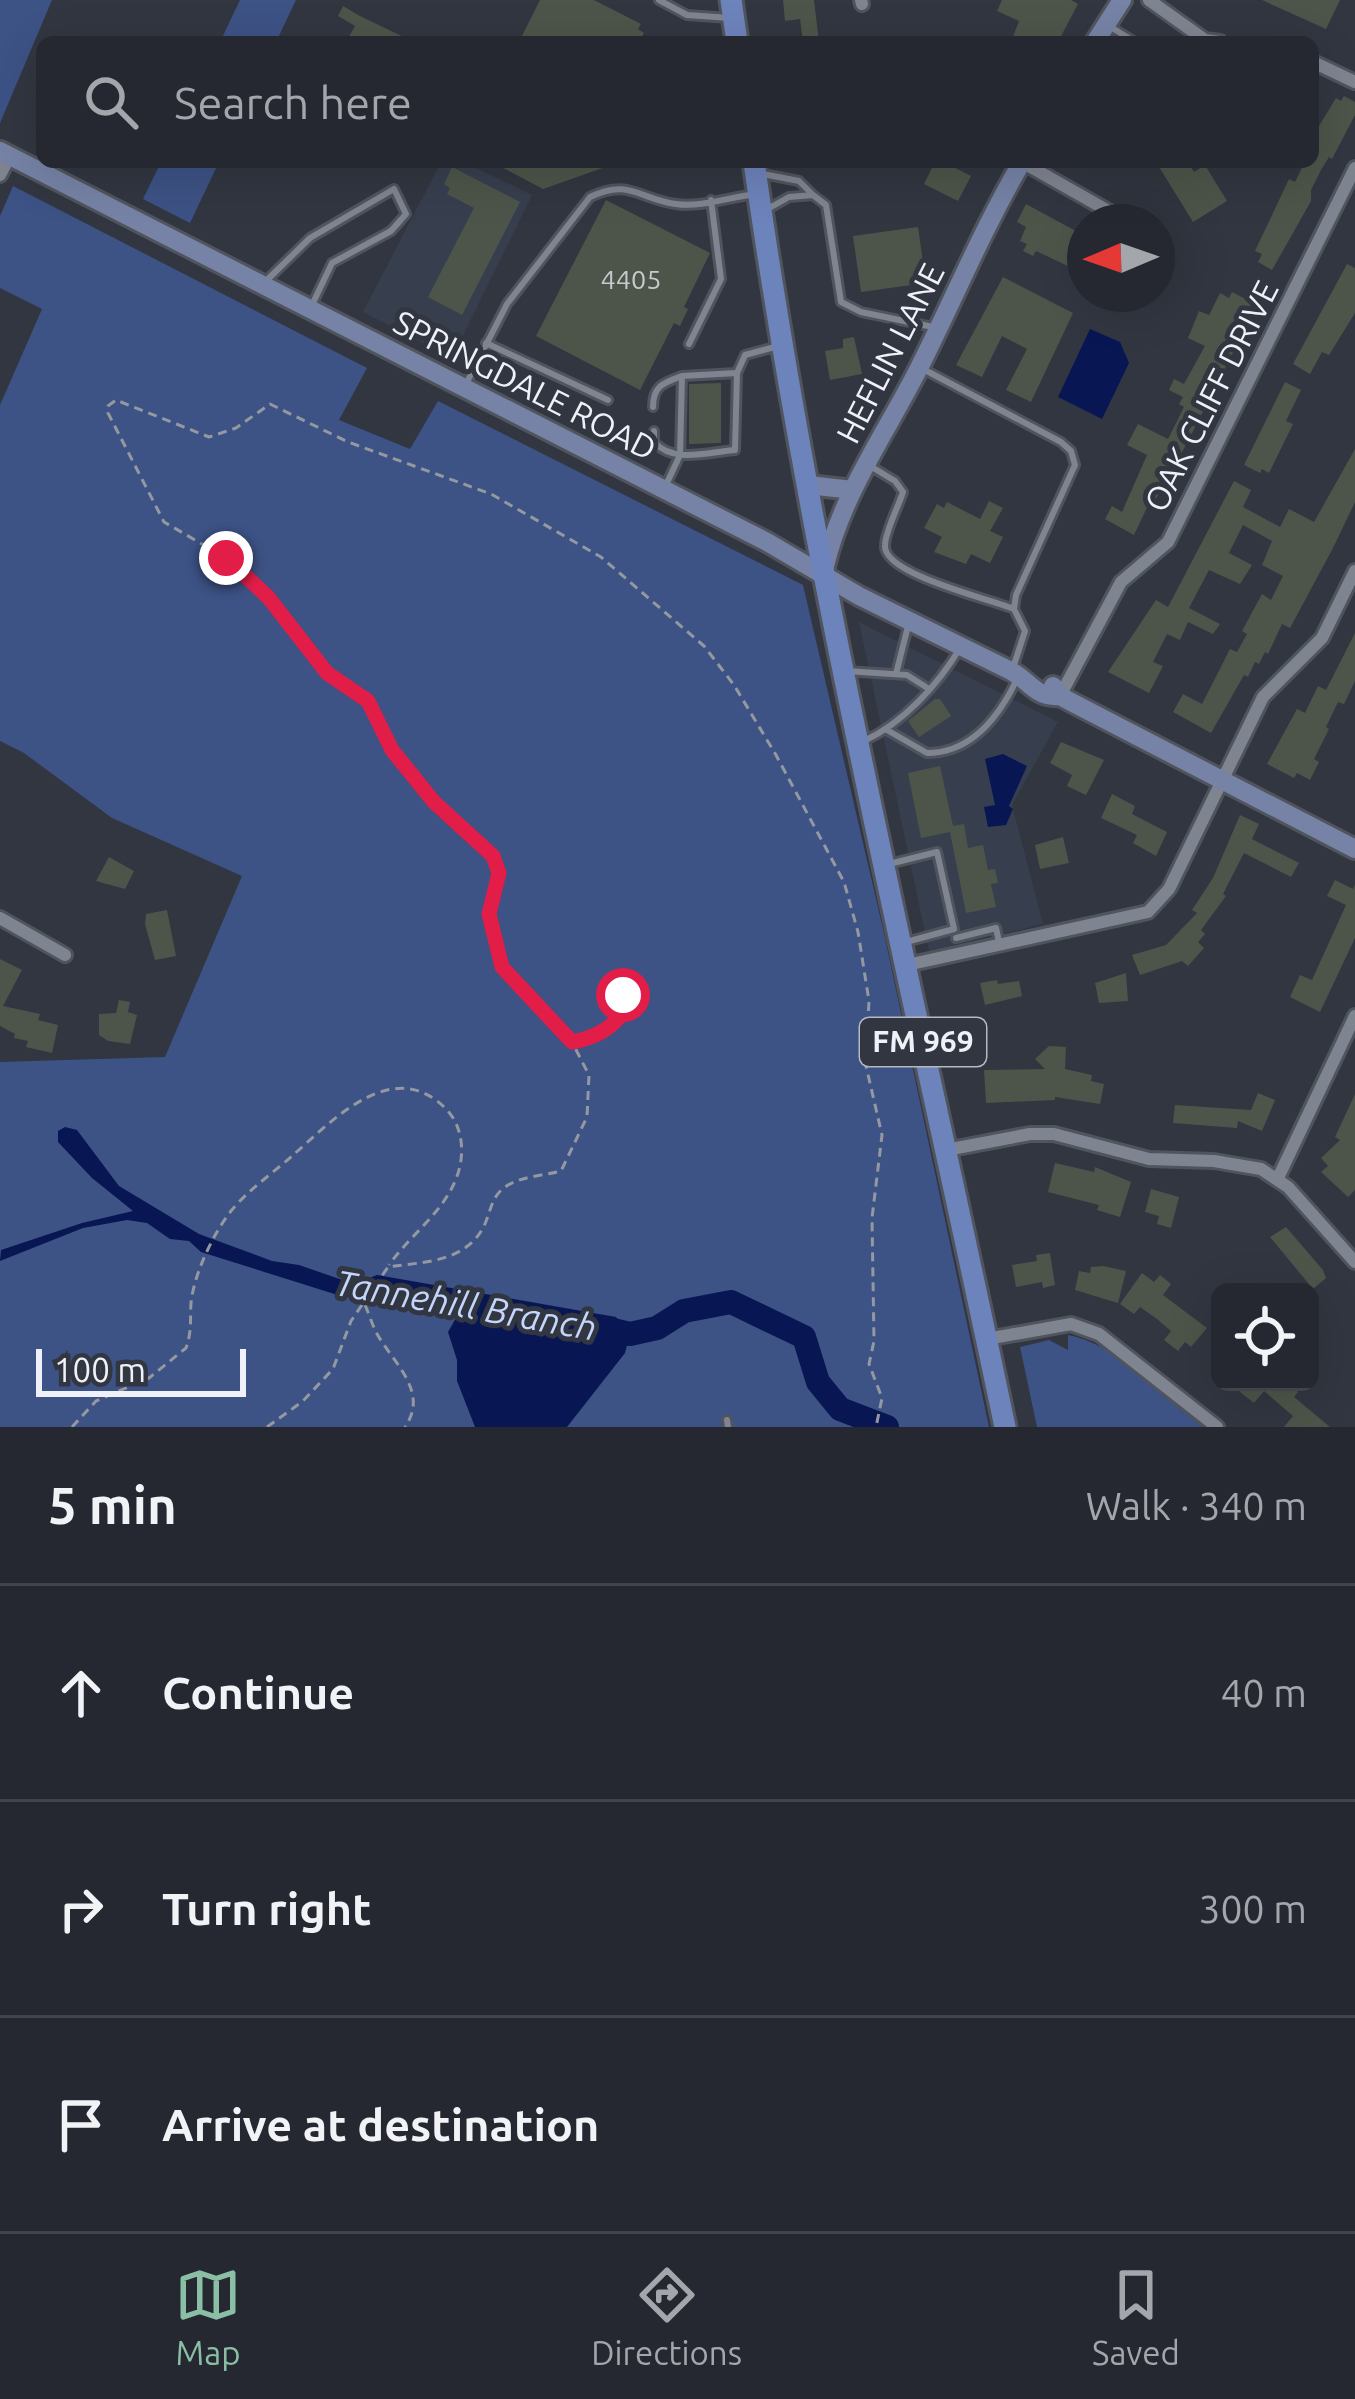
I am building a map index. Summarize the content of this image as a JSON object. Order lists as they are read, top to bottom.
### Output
{
  "streets": {
    "main road": ["HEFLIN LANE", "SPRINGDALE ROAD", "FM 969"],
    "street": ["OAK CLIFF DRIVE"]
  },
  "crossings": [
    ["HEFLIN LANE", "SPRINGDALE ROAD"],
    ["HEFLIN LANE", "FM 969"],
    ["SPRINGDALE ROAD", "OAK CLIFF DRIVE"],
    ["SPRINGDALE ROAD", "FM 969"]
  ],
  "water": ["Tannehill Branch"],
  "house_numbers": ["4405"],
  "scale_bar": "100 m",
  "north": "left",
  "page": {
    "search": "Search here",
    "scale": "100 m",
    "heading": ["5 min", "Walk · 340 m"],
    "list": [
      ["Continue", "40 m"],
      ["Turn right", "300 m"],
      "Arrive at destination"
    ],
    "nav": ["Map", "Directions", "Saved"]
  }
}
